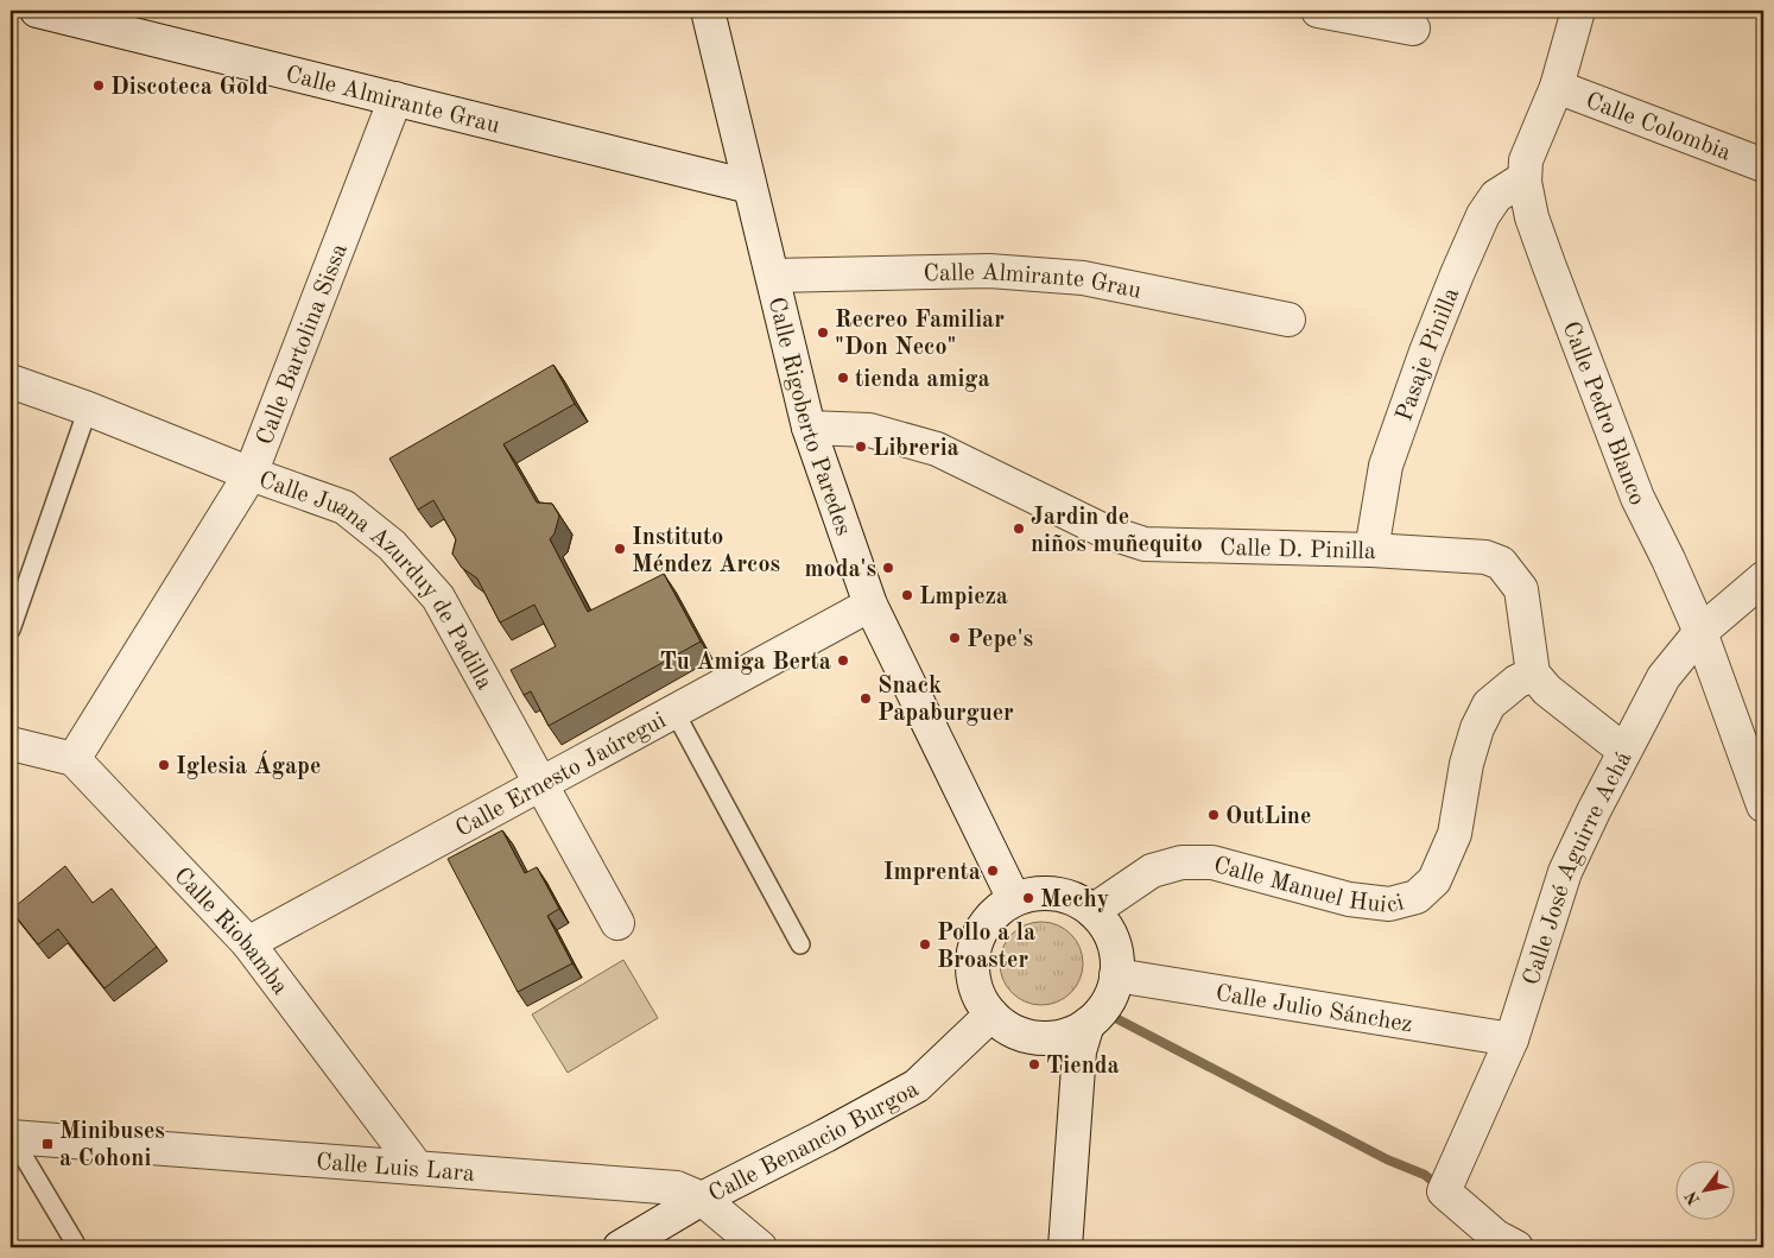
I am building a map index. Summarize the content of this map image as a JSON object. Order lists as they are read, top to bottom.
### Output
{
  "streets": {
    "street": [
      "Calle Almirante Grau",
      "Calle Colombia",
      "Calle Bartolina Sissa",
      "Pasaje Pinilla",
      "Calle Pedro Blanco",
      "Calle Rigoberto Paredes",
      "Calle D. Pinilla",
      "Calle Juana Azurduy de Padilla",
      "Calle Ernesto Jaúregui",
      "Calle José Aguirre Achá",
      "Calle Manuel Huici",
      "Calle Riobamba",
      "Calle Julio Sánchez",
      "Calle Benancio Burgoa",
      "Calle Luis Lara"
    ]
  },
  "crossings": [
    ["Calle Almirante Grau", "Calle Bartolina Sissa"],
    ["Calle Almirante Grau", "Calle Rigoberto Paredes"],
    ["Calle Colombia", "Calle Pedro Blanco"],
    ["Calle Bartolina Sissa", "Calle Juana Azurduy de Padilla"],
    ["Calle Bartolina Sissa", "Calle Riobamba"],
    ["Pasaje Pinilla", "Calle Pedro Blanco"],
    ["Pasaje Pinilla", "Calle D. Pinilla"],
    ["Calle Pedro Blanco", "Calle José Aguirre Achá"],
    ["Calle Rigoberto Paredes", "Calle D. Pinilla"],
    ["Calle Rigoberto Paredes", "Calle Ernesto Jaúregui"],
    ["Calle Rigoberto Paredes", "Calle Manuel Huici"],
    ["Calle Rigoberto Paredes", "Calle Julio Sánchez"],
    ["Calle Rigoberto Paredes", "Calle Benancio Burgoa"],
    ["Calle D. Pinilla", "Calle Manuel Huici"],
    ["Calle Juana Azurduy de Padilla", "Calle Ernesto Jaúregui"],
    ["Calle Ernesto Jaúregui", "Calle Riobamba"],
    ["Calle José Aguirre Achá", "Calle Julio Sánchez"],
    ["Calle Manuel Huici", "Calle Julio Sánchez"],
    ["Calle Manuel Huici", "Calle Benancio Burgoa"],
    ["Calle Riobamba", "Calle Luis Lara"],
    ["Calle Julio Sánchez", "Calle Benancio Burgoa"],
    ["Calle Benancio Burgoa", "Calle Luis Lara"]
  ],
  "places": {
    "other": [
      "Discoteca Gold",
      "Recreo Familiar \"Don Neco\"",
      "tienda amiga",
      "Libreria",
      "Jardin de niños muñequito",
      "Instituto Méndez Arcos",
      "moda's",
      "Lmpieza",
      "Pepe's",
      "Tu Amiga Berta",
      "Snack Papaburguer",
      "Iglesia Ágape",
      "OutLine",
      "Imprenta",
      "Mechy",
      "Pollo a la Broaster",
      "Tienda"
    ],
    "transit": ["Minibuses a Cohoni"]
  },
  "north": "bottom left"
}
